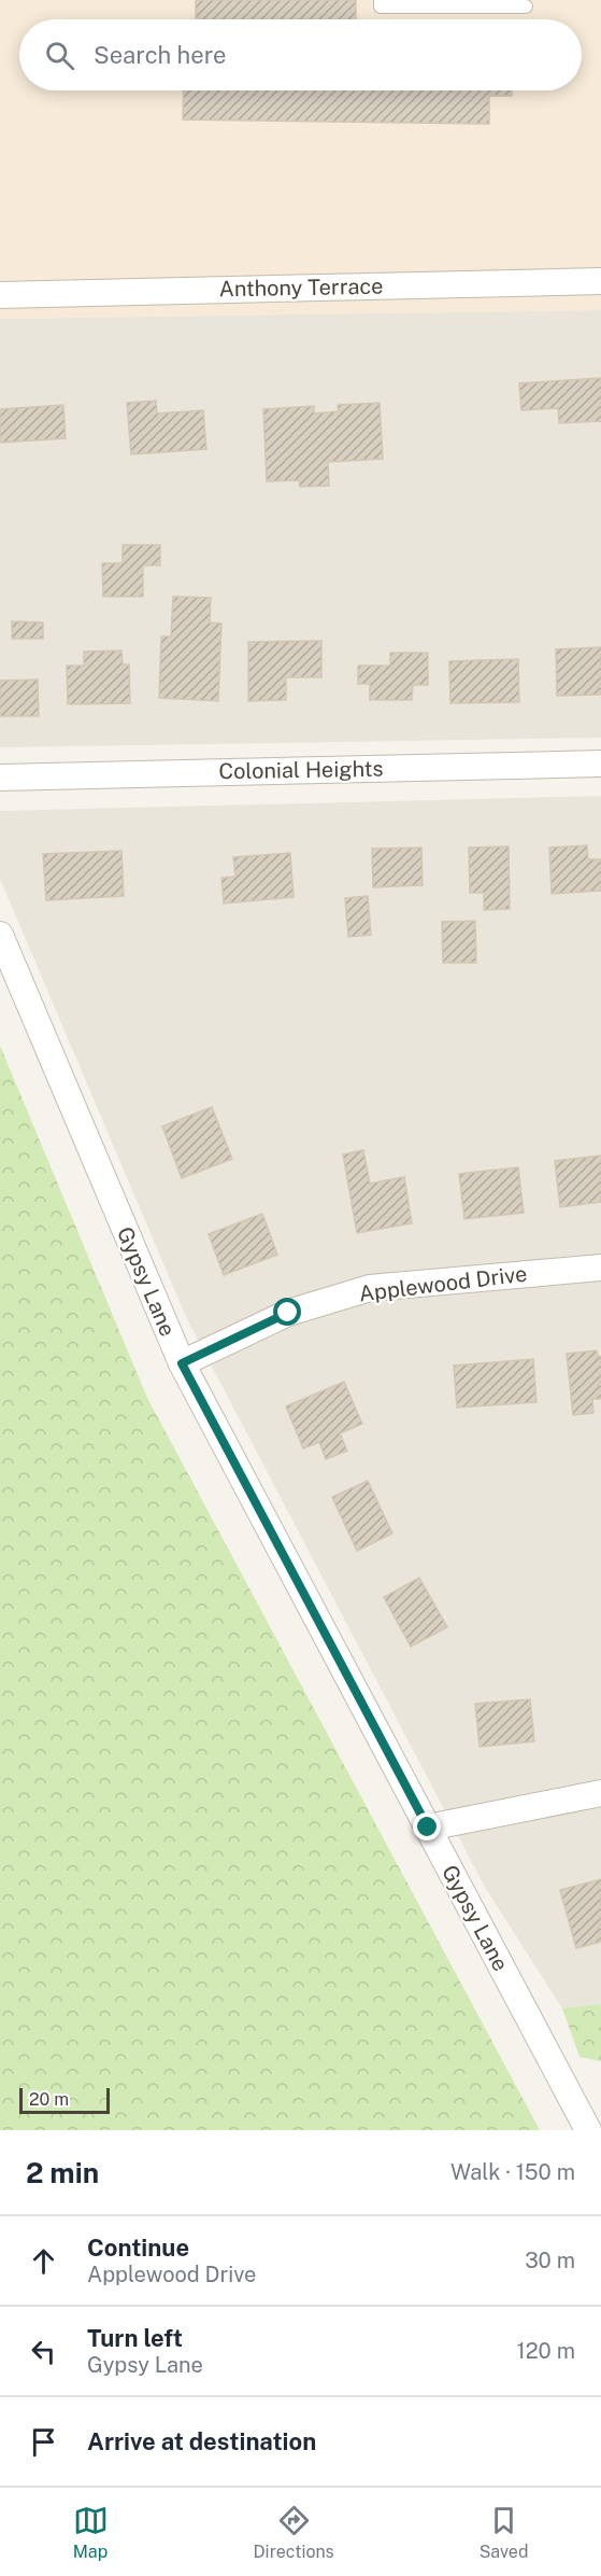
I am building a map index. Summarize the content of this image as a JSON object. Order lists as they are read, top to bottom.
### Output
{
  "streets": {
    "street": [
      "Anthony Terrace",
      "Colonial Heights",
      "Gypsy Lane",
      "Applewood Drive"
    ]
  },
  "crossings": [
    ["Gypsy Lane", "Applewood Drive"]
  ],
  "scale_bar": "20 m",
  "page": {
    "search": "Search here",
    "scale": "20 m",
    "heading": ["2 min", "Walk · 150 m"],
    "list": [
      ["Continue", "Applewood Drive", "30 m"],
      ["Turn left", "Gypsy Lane", "120 m"],
      "Arrive at destination"
    ],
    "nav": ["Map", "Directions", "Saved"]
  }
}
